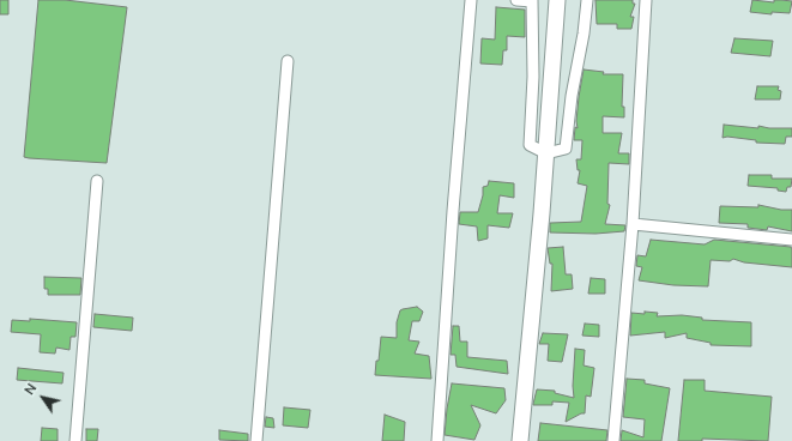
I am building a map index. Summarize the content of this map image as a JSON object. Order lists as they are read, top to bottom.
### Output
{
  "north": "top left"
}
